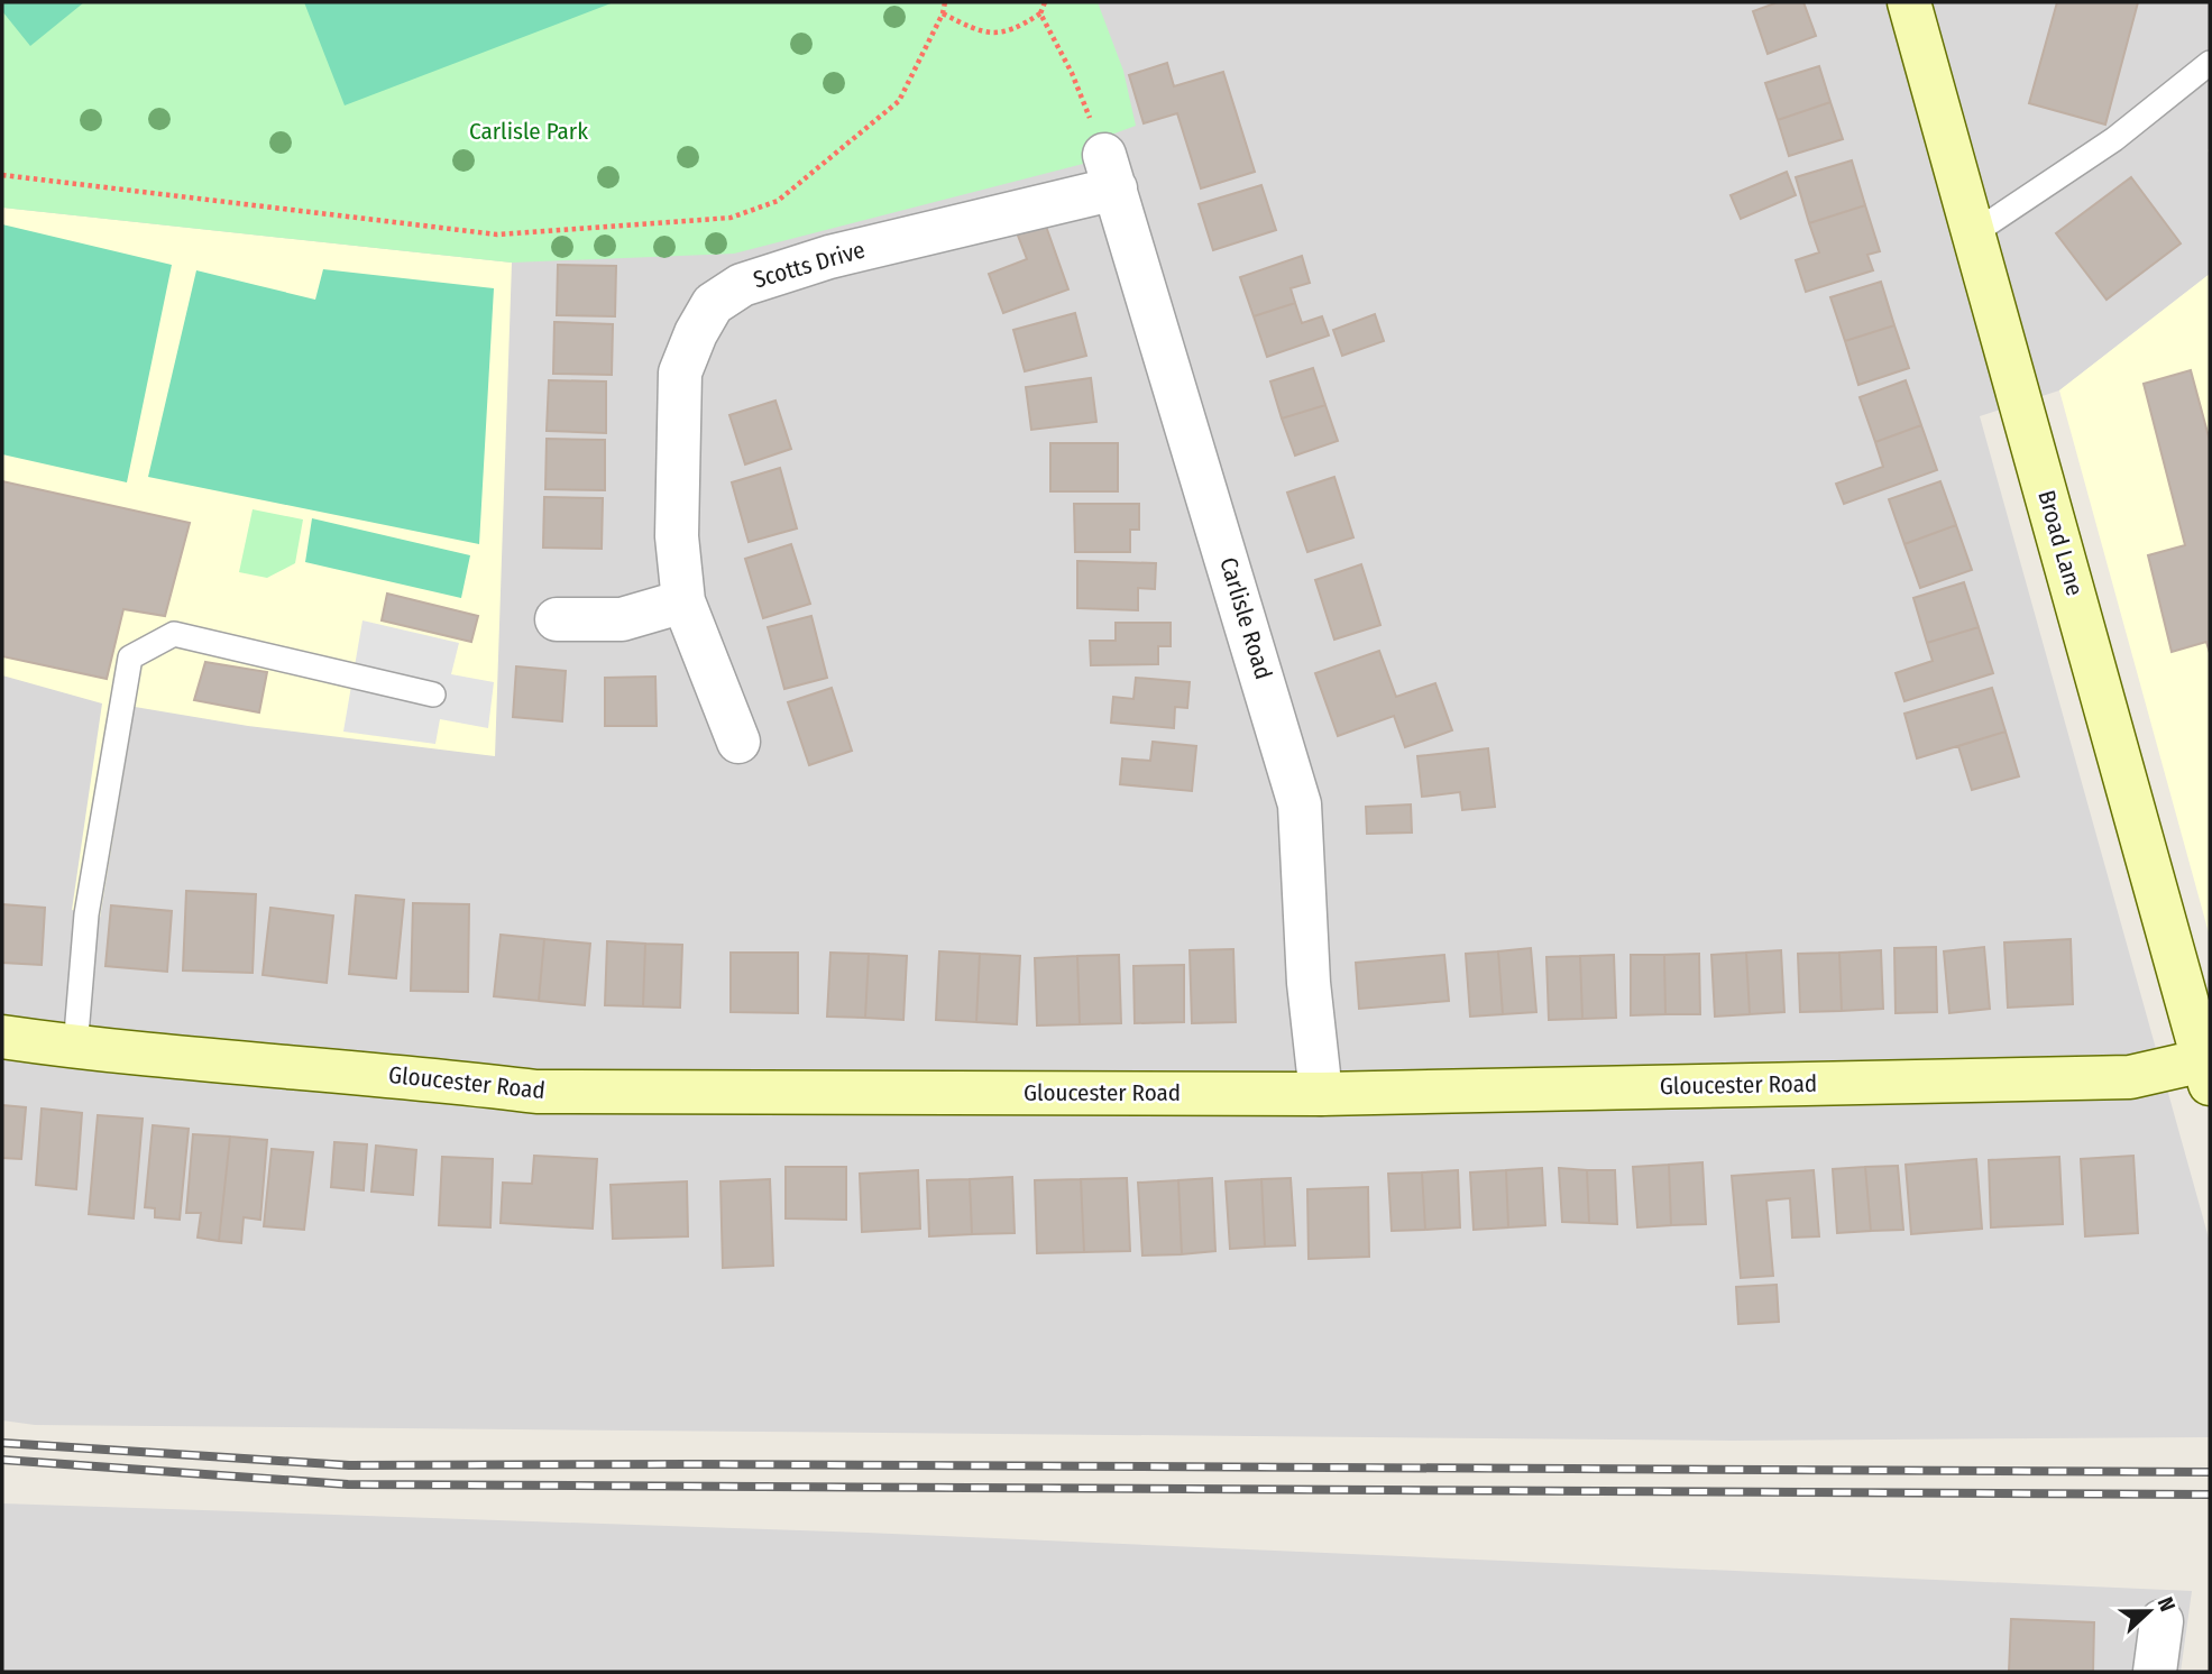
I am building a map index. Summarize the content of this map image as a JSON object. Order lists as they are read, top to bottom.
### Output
{
  "streets": {
    "street": [
      "Scotts Drive",
      "Broad Lane",
      "Carlisle Road",
      "Gloucester Road"
    ]
  },
  "crossings": [
    ["Scotts Drive", "Carlisle Road"],
    ["Broad Lane", "Gloucester Road"],
    ["Carlisle Road", "Gloucester Road"]
  ],
  "parks": ["Carlisle Park"],
  "north": "right"
}
